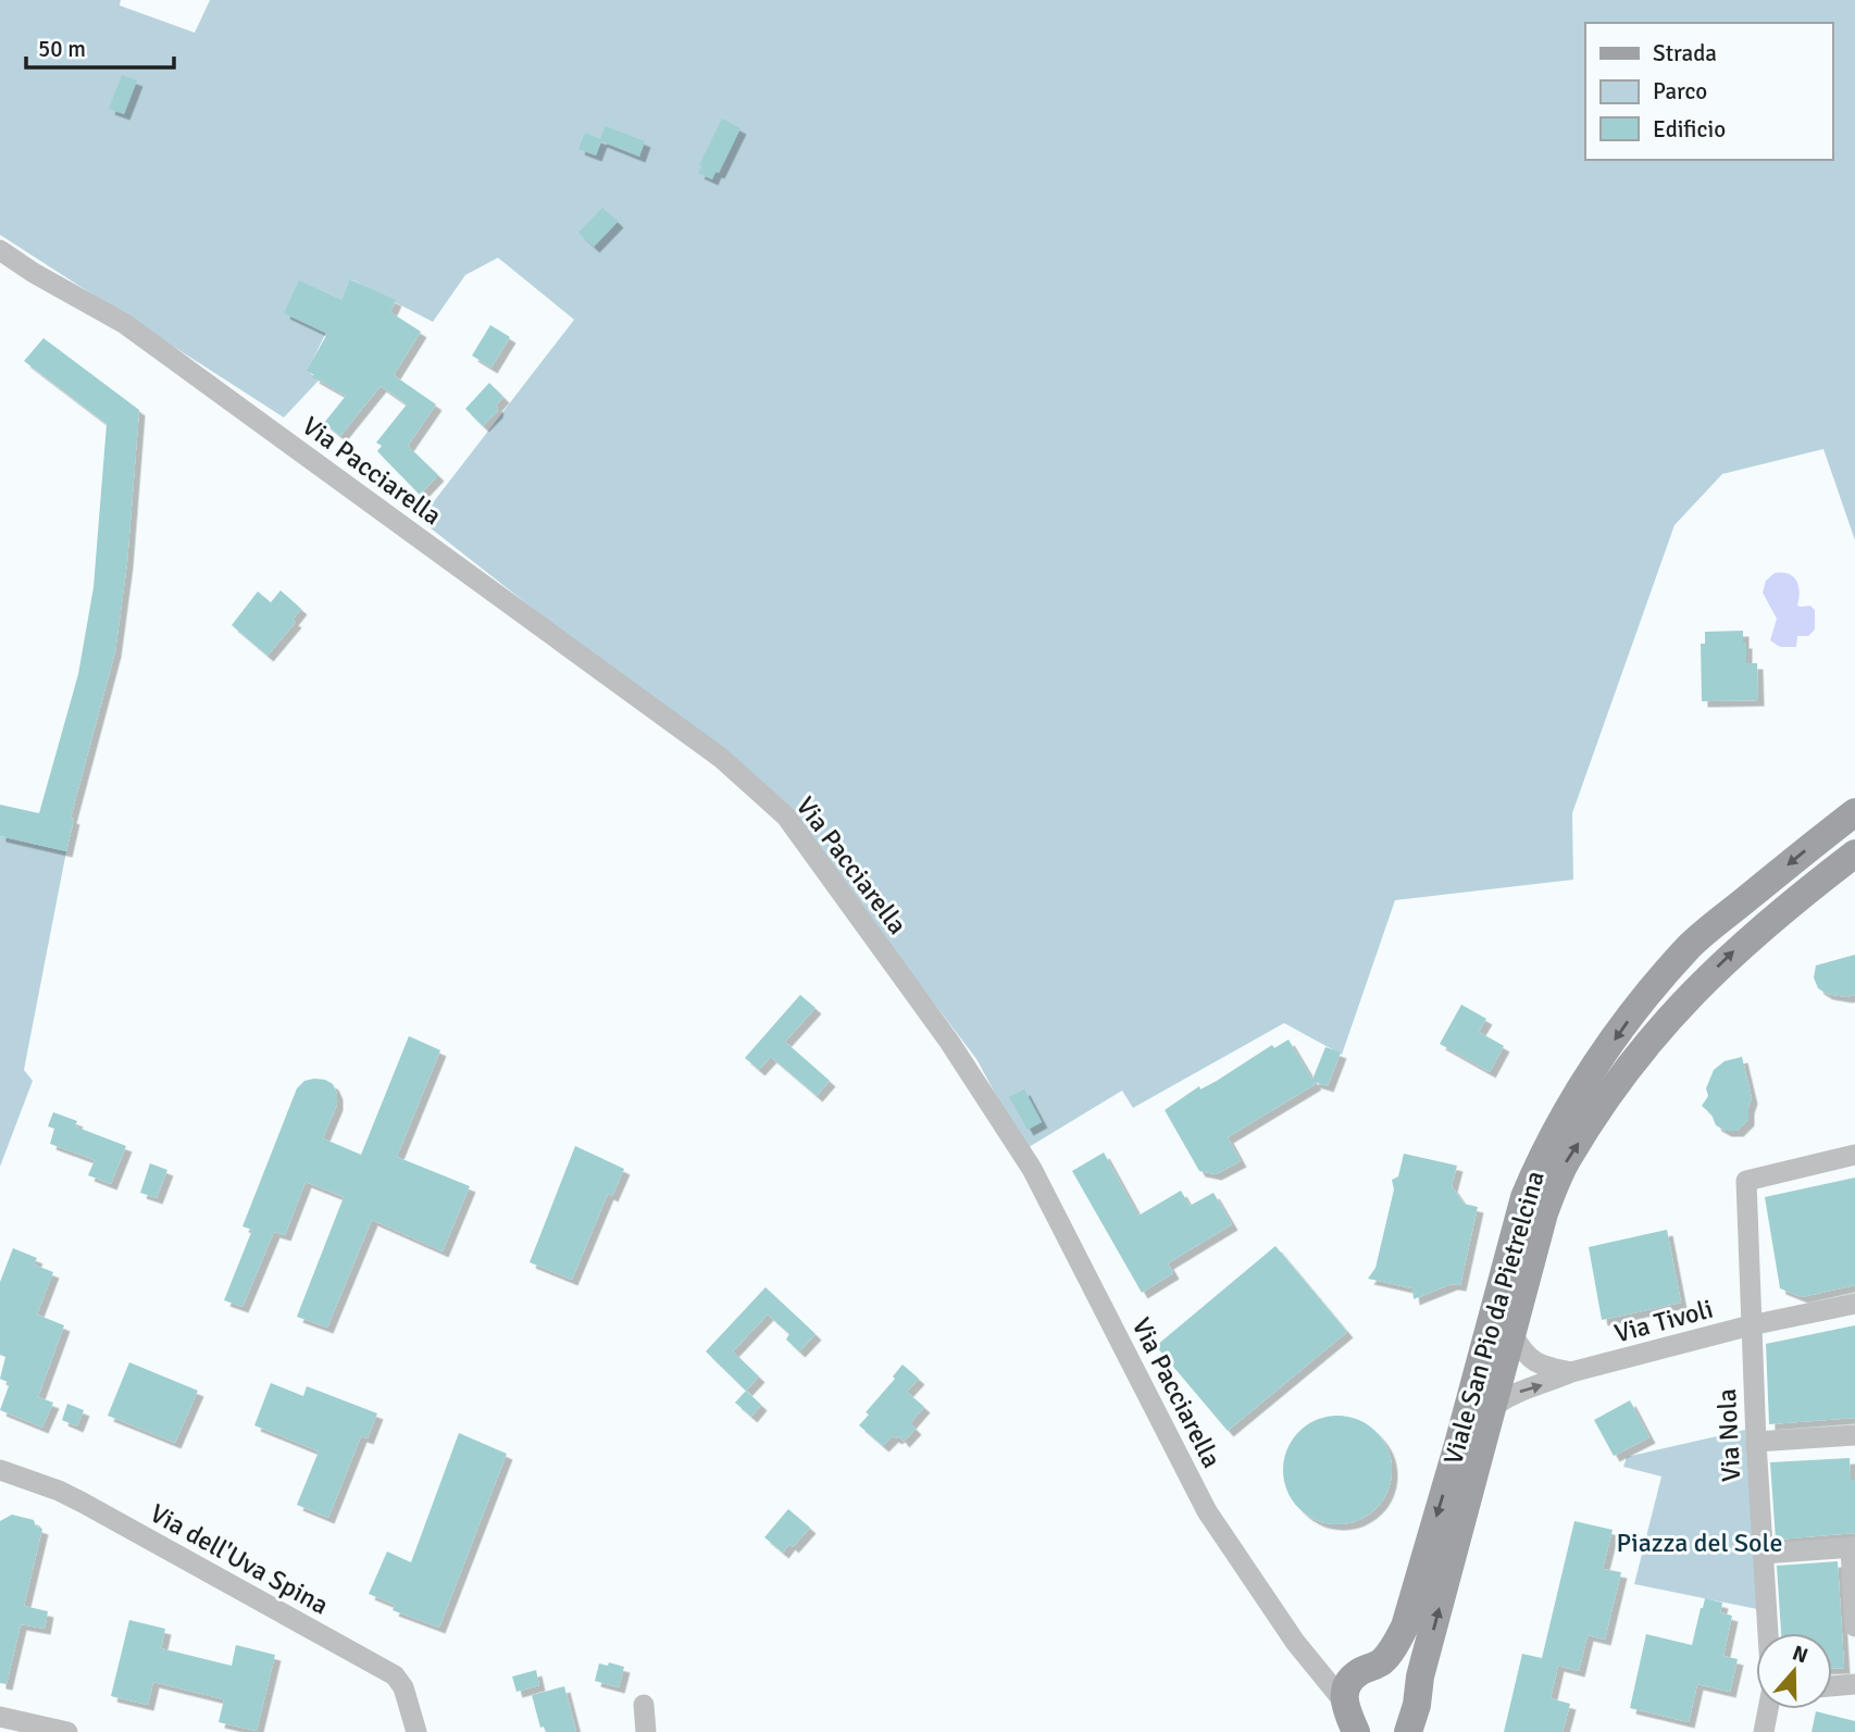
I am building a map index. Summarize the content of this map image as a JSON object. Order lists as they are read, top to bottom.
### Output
{
  "streets": {
    "main road": ["Viale San Pio da Pietrelcina"],
    "street": [
      "Via Pacciarella",
      "Via Tivoli",
      "Via Nola",
      "Via dell'Uva Spina"
    ]
  },
  "crossings": [
    ["Via Pacciarella", "Viale San Pio da Pietrelcina"],
    ["Viale San Pio da Pietrelcina", "Via Tivoli"],
    ["Via Tivoli", "Via Nola"]
  ],
  "parks": ["Piazza del Sole"],
  "legend": ["Strada", "Parco", "Edificio"],
  "scale_bar": "50 m",
  "north": "top"
}
